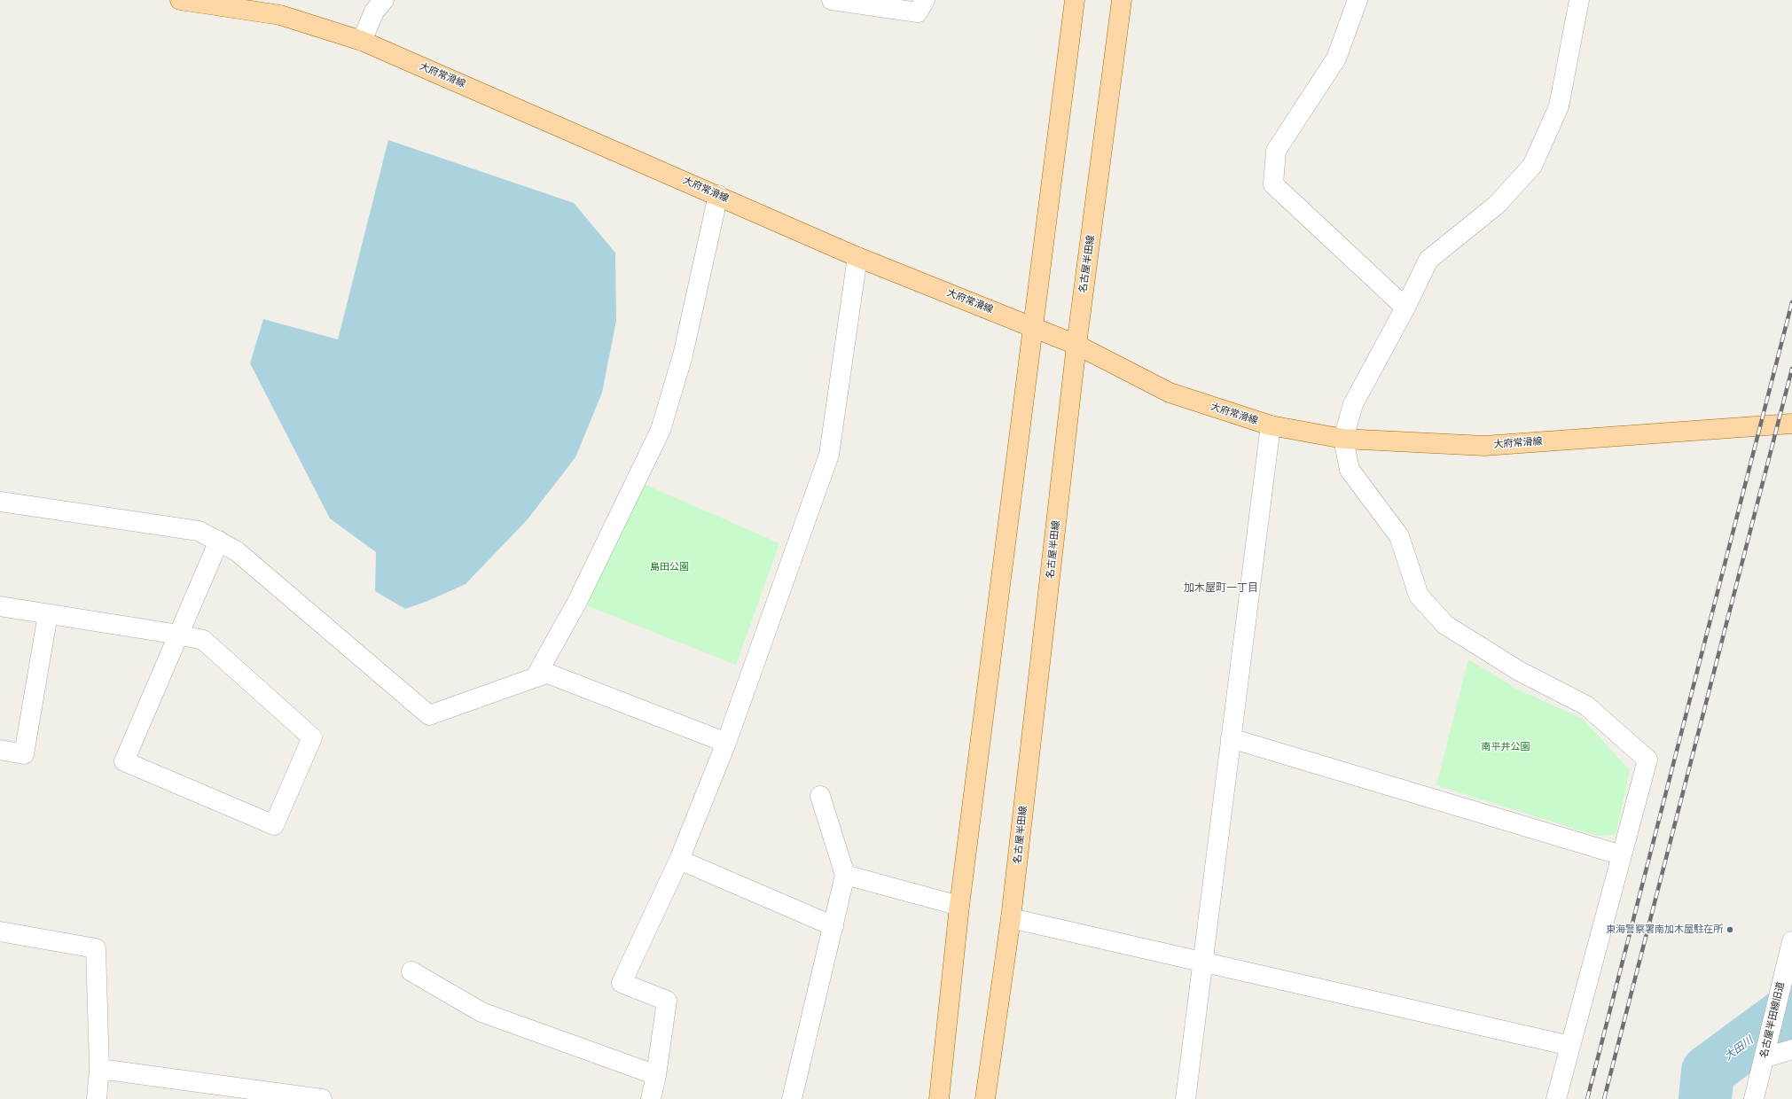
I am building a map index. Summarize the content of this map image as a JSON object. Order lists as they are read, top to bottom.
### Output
{
  "streets": {
    "main road": ["大府常滑線", "名古屋半田線"],
    "street": ["名古屋半田線旧道"]
  },
  "crossings": [
    ["大府常滑線", "名古屋半田線"]
  ],
  "districts": ["加木屋町一丁目"],
  "water": ["大田川"],
  "parks": ["島田公園", "南平井公園"],
  "places": ["東海警察署南加木屋駐在所"]
}
